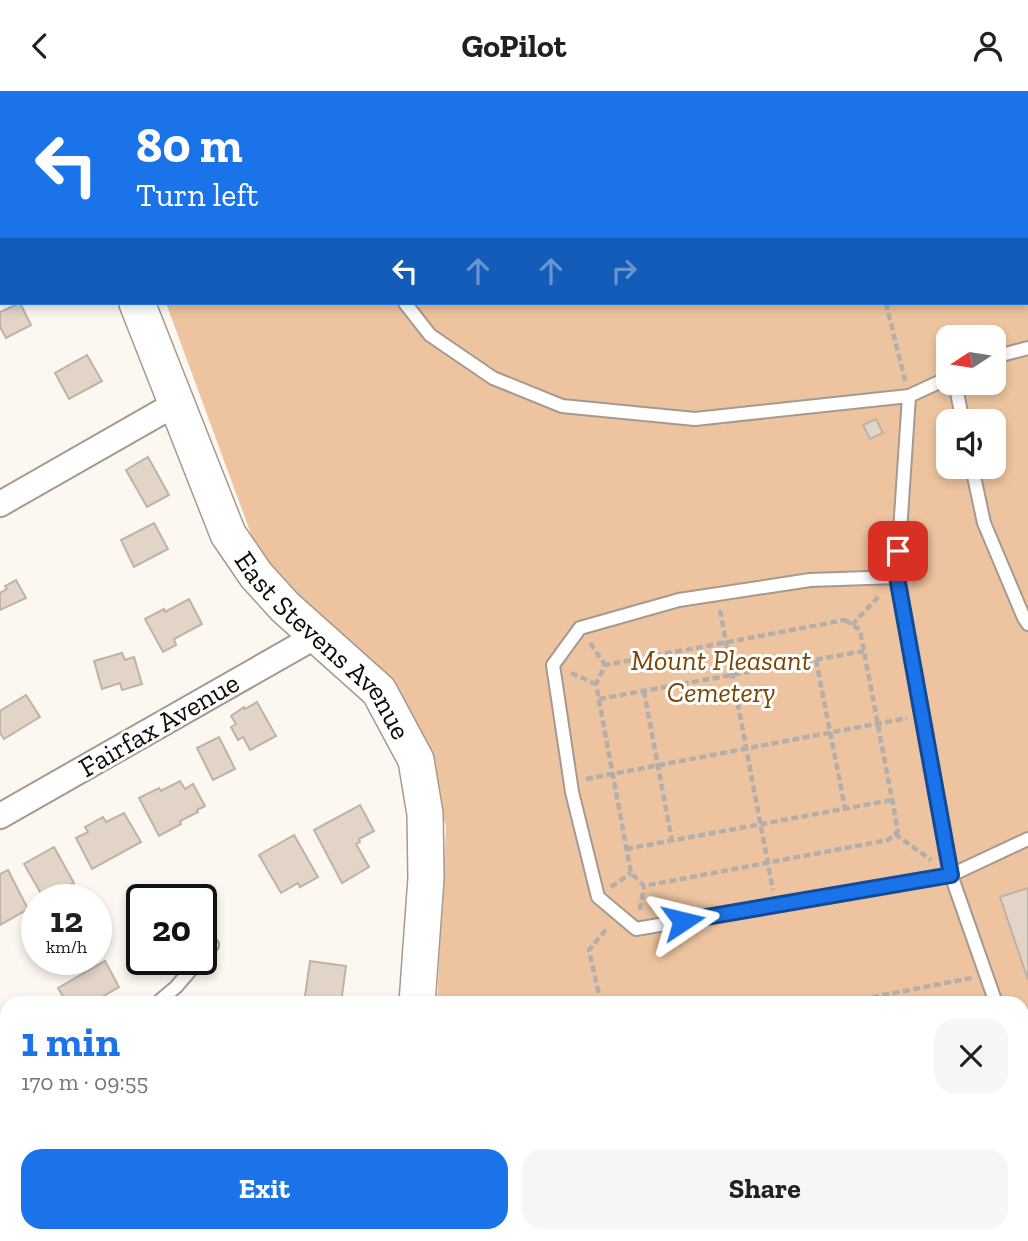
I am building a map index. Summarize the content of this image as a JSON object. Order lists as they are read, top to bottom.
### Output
{
  "streets": {
    "street": ["East Stevens Avenue", "Fairfax Avenue"]
  },
  "crossings": [
    ["East Stevens Avenue", "Fairfax Avenue"]
  ],
  "parks": ["Mount Pleasant Cemetery"],
  "north": "left",
  "page": {
    "header": "GoPilot",
    "turn": ["80 m", "Turn left"],
    "speed": "12 km/h",
    "limit": "20",
    "heading": ["1 min", "170 m · 09:55"],
    "buttons": ["Exit", "Share"]
  }
}
